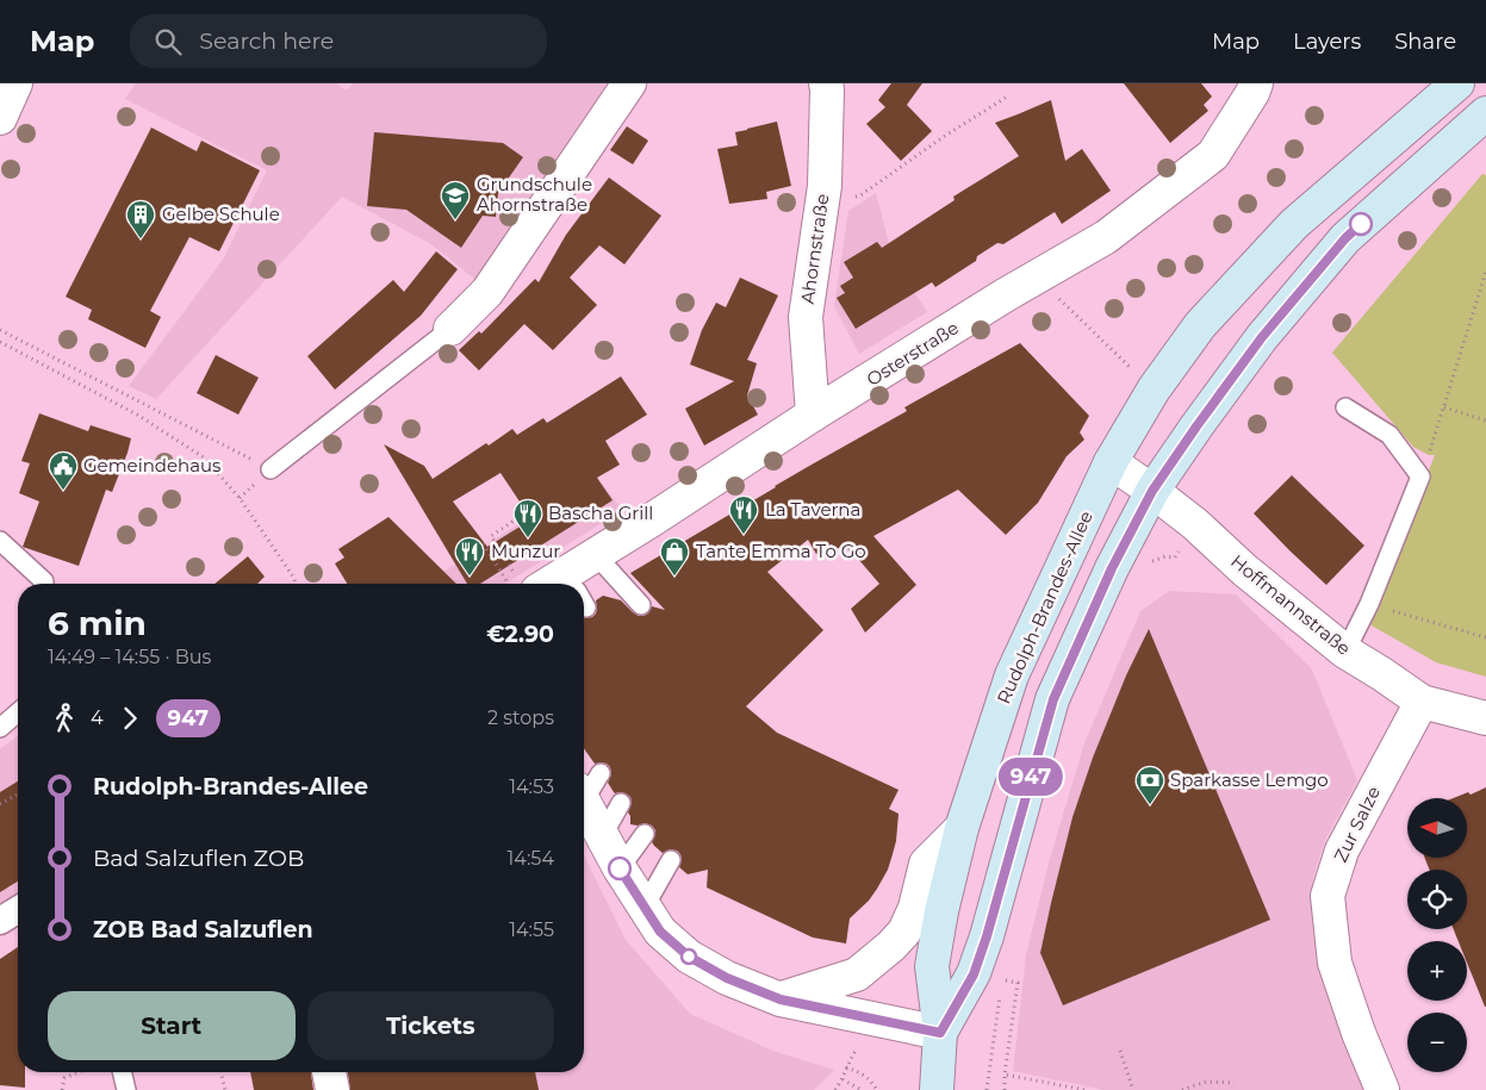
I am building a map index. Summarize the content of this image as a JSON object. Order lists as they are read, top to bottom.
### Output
{
  "streets": {
    "main road": ["Rudolph-Brandes-Allee"],
    "street": [
      "Ahornstraße",
      "Osterstraße",
      "Hoffmannstraße",
      "Zur Salze"
    ]
  },
  "crossings": [
    ["Ahornstraße", "Osterstraße"],
    ["Hoffmannstraße", "Rudolph-Brandes-Allee"],
    ["Hoffmannstraße", "Zur Salze"]
  ],
  "places": {
    "school or university": ["Grundschule Ahornstraße"],
    "building": ["Gelbe Schule"],
    "public building": ["Gemeindehaus"],
    "restaurant": ["La Taverna", "Bascha Grill", "Munzur"],
    "shop": ["Tante Emma To Go"],
    "bank": ["Sparkasse Lemgo"]
  },
  "lines": ["bus line 947"],
  "north": "left",
  "page": {
    "header": "Map",
    "search": "Search here",
    "nav": ["Map", "Layers", "Share"],
    "on_map": "947",
    "heading": ["6 min", "14:49 – 14:55 · Bus", "€2.90"],
    "legs": ["4", "947", "2 stops"],
    "list": [
      {
        "name": "Rudolph-Brandes-Allee",
        "value": "14:53"
      },
      {
        "name": "Bad Salzuflen ZOB",
        "value": "14:54"
      },
      {
        "name": "ZOB Bad Salzuflen",
        "value": "14:55"
      }
    ],
    "map_buttons": ["+", "−"],
    "buttons": ["Start", "Tickets"]
  }
}
